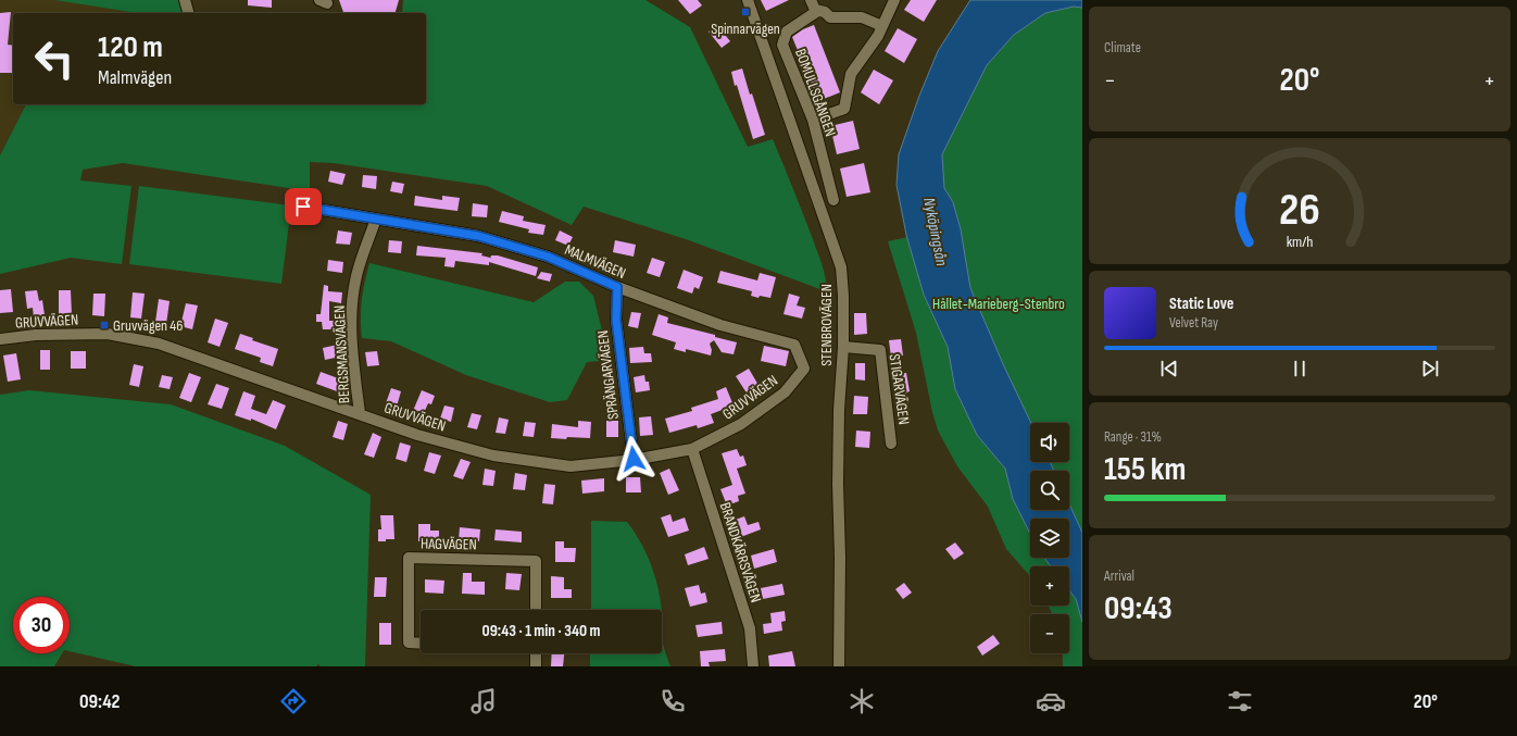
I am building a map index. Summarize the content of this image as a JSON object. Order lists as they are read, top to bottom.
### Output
{
  "streets": {
    "street": [
      "BOMULLSGÅNGEN",
      "MALMVÄGEN",
      "GRUVVÄGEN",
      "STENBROVÄGEN",
      "BERGSMANSVÄGEN",
      "SPRÄNGARVÄGEN",
      "STIGARVÄGEN",
      "HAGVÄGEN",
      "BRANDKÄRRSVÄGEN"
    ]
  },
  "crossings": [
    ["MALMVÄGEN", "GRUVVÄGEN"],
    ["MALMVÄGEN", "BERGSMANSVÄGEN"],
    ["MALMVÄGEN", "SPRÄNGARVÄGEN"],
    ["GRUVVÄGEN", "BERGSMANSVÄGEN"],
    ["GRUVVÄGEN", "SPRÄNGARVÄGEN"],
    ["GRUVVÄGEN", "BRANDKÄRRSVÄGEN"],
    ["STENBROVÄGEN", "STIGARVÄGEN"]
  ],
  "water": ["Nyköpingsån"],
  "parks": ["Hållet-Marieberg-Stenbro"],
  "places": {
    "transit": ["Spinnarvägen", "Gruvvägen 46"]
  },
  "page": {
    "tile": [
      "Climate",
      ["Range · 31%", "155 km"],
      ["Arrival", "09:43"]
    ],
    "turn": ["120 m", "Malmvägen"],
    "heat": ["−", "20°", "+"],
    "song": ["Static Love", "Velvet Ray"],
    "map_buttons": ["+", "−"],
    "limit": "30",
    "trip": "09:43 · 1 min · 340 m",
    "tabs": ["09:42", "20°"],
    "gauge": ["26", "km/h"]
  }
}
